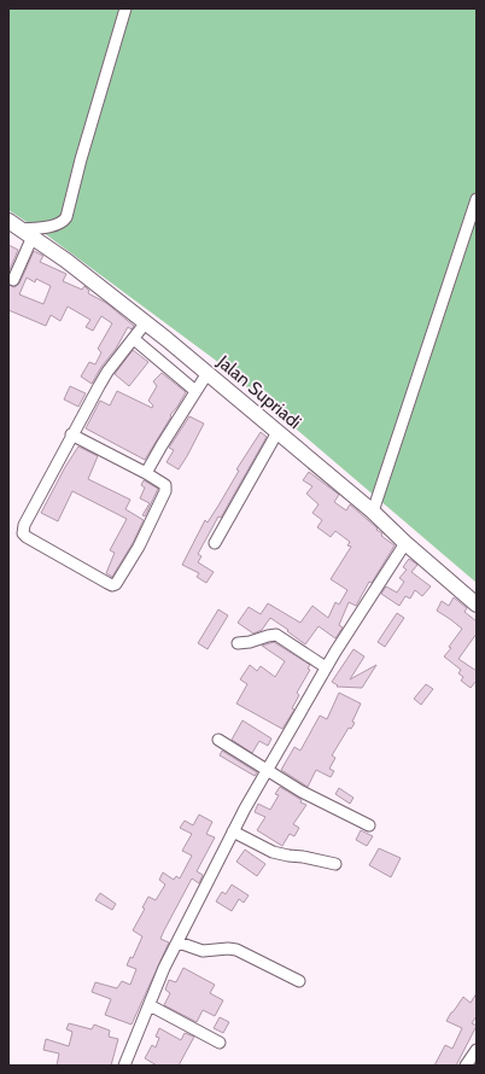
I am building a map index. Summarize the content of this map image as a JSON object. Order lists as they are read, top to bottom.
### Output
{
  "streets": {
    "main road": ["Jalan Supriadi"]
  }
}
